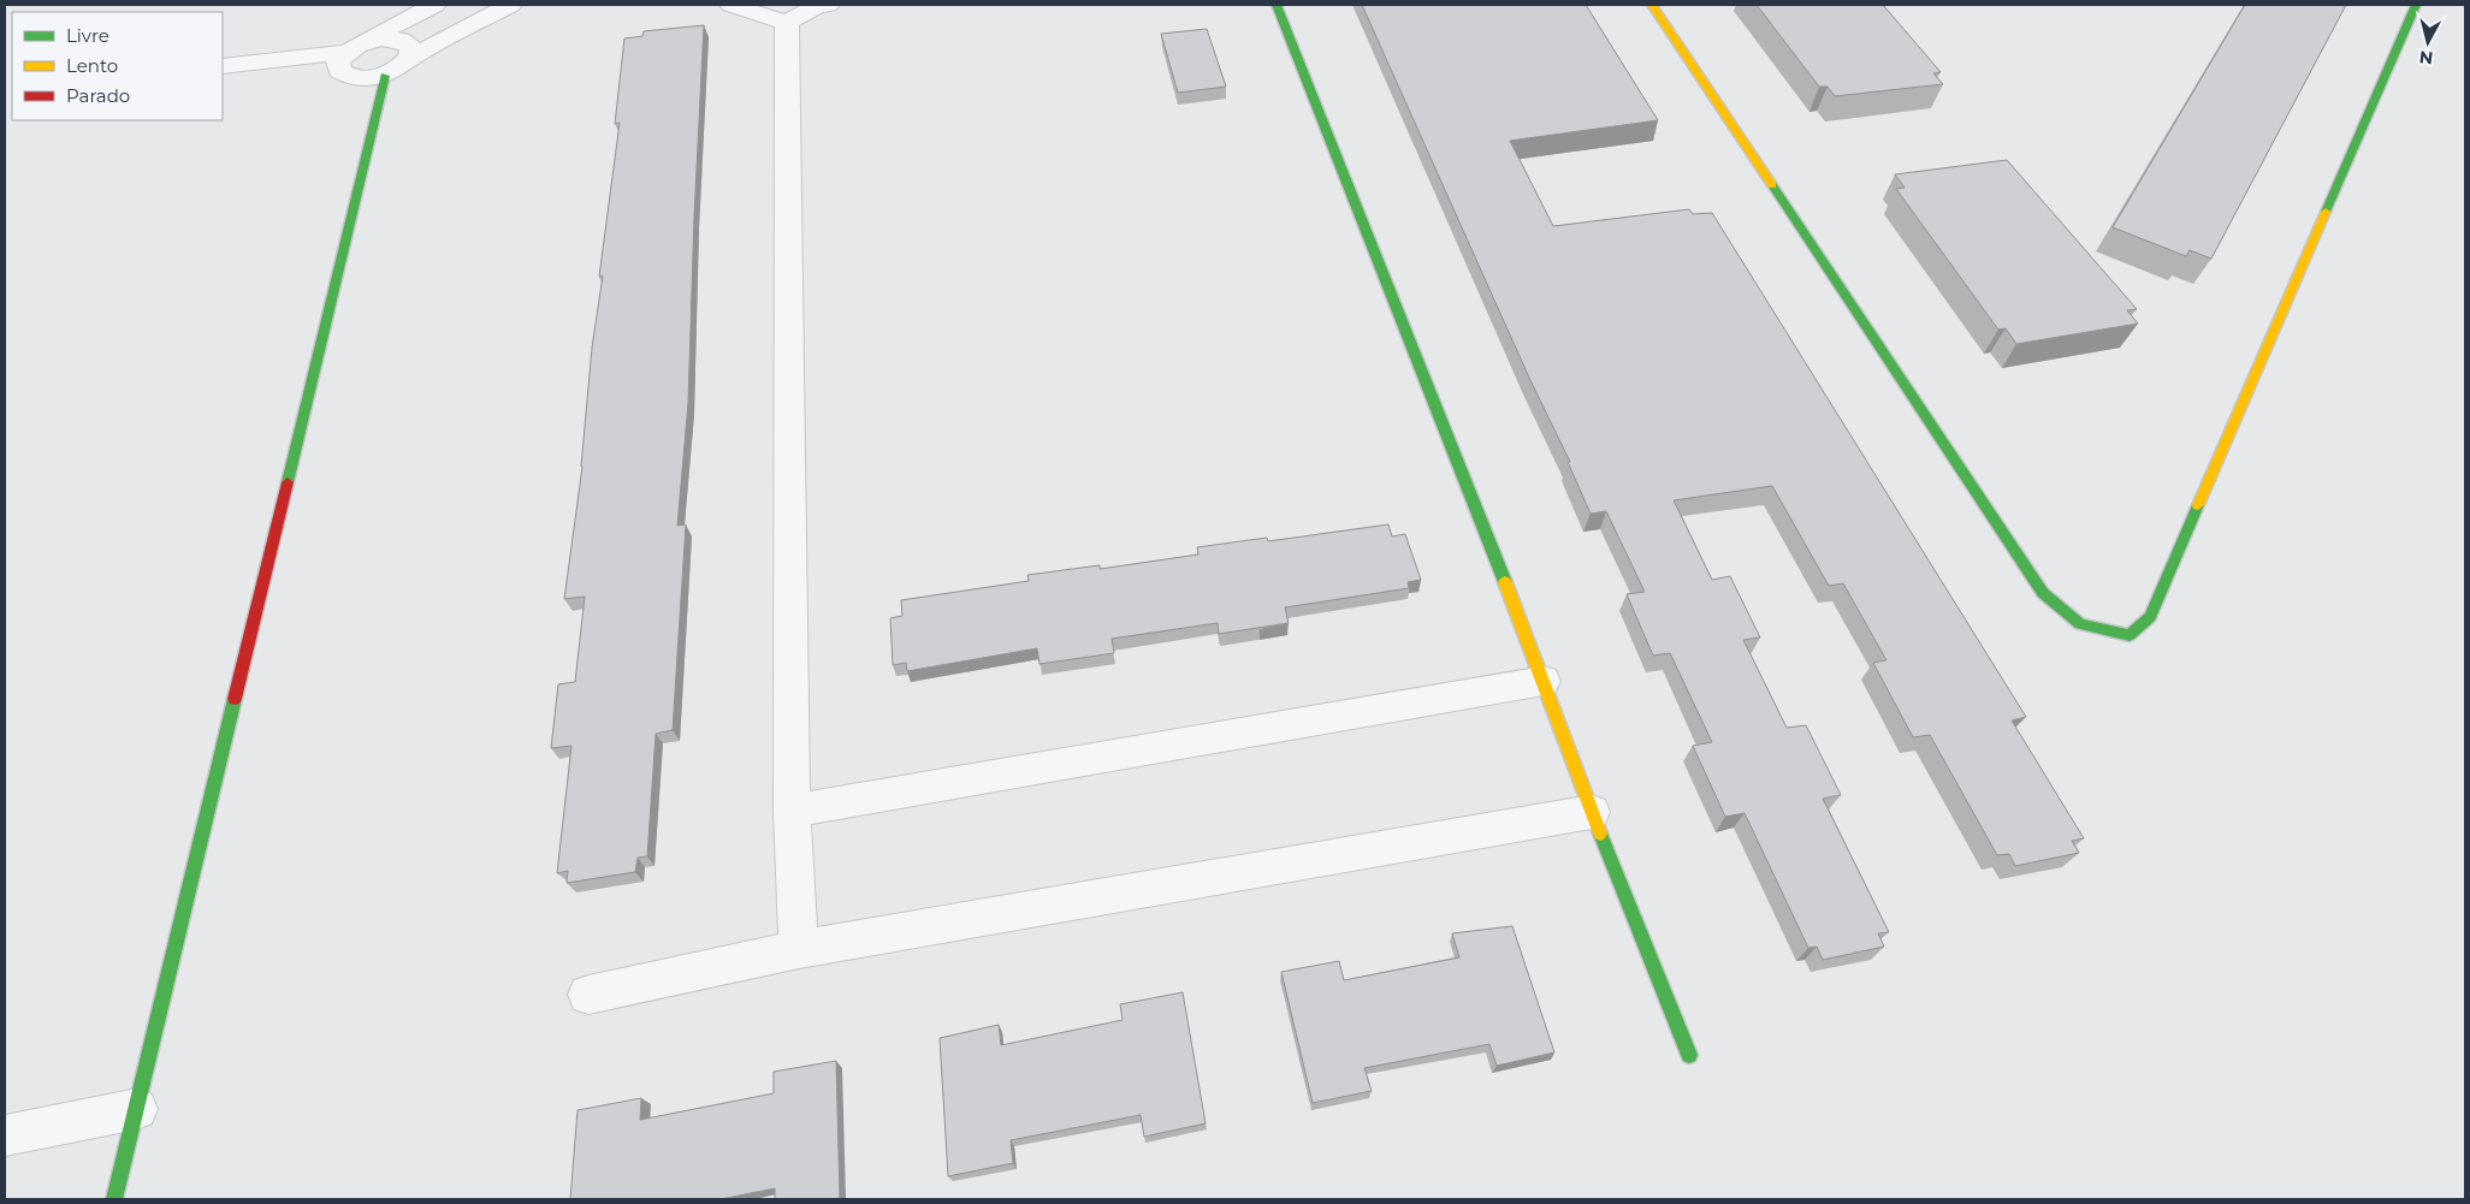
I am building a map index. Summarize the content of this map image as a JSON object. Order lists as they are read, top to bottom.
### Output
{
  "legend": ["Livre", "Lento", "Parado"],
  "north": "bottom"
}
